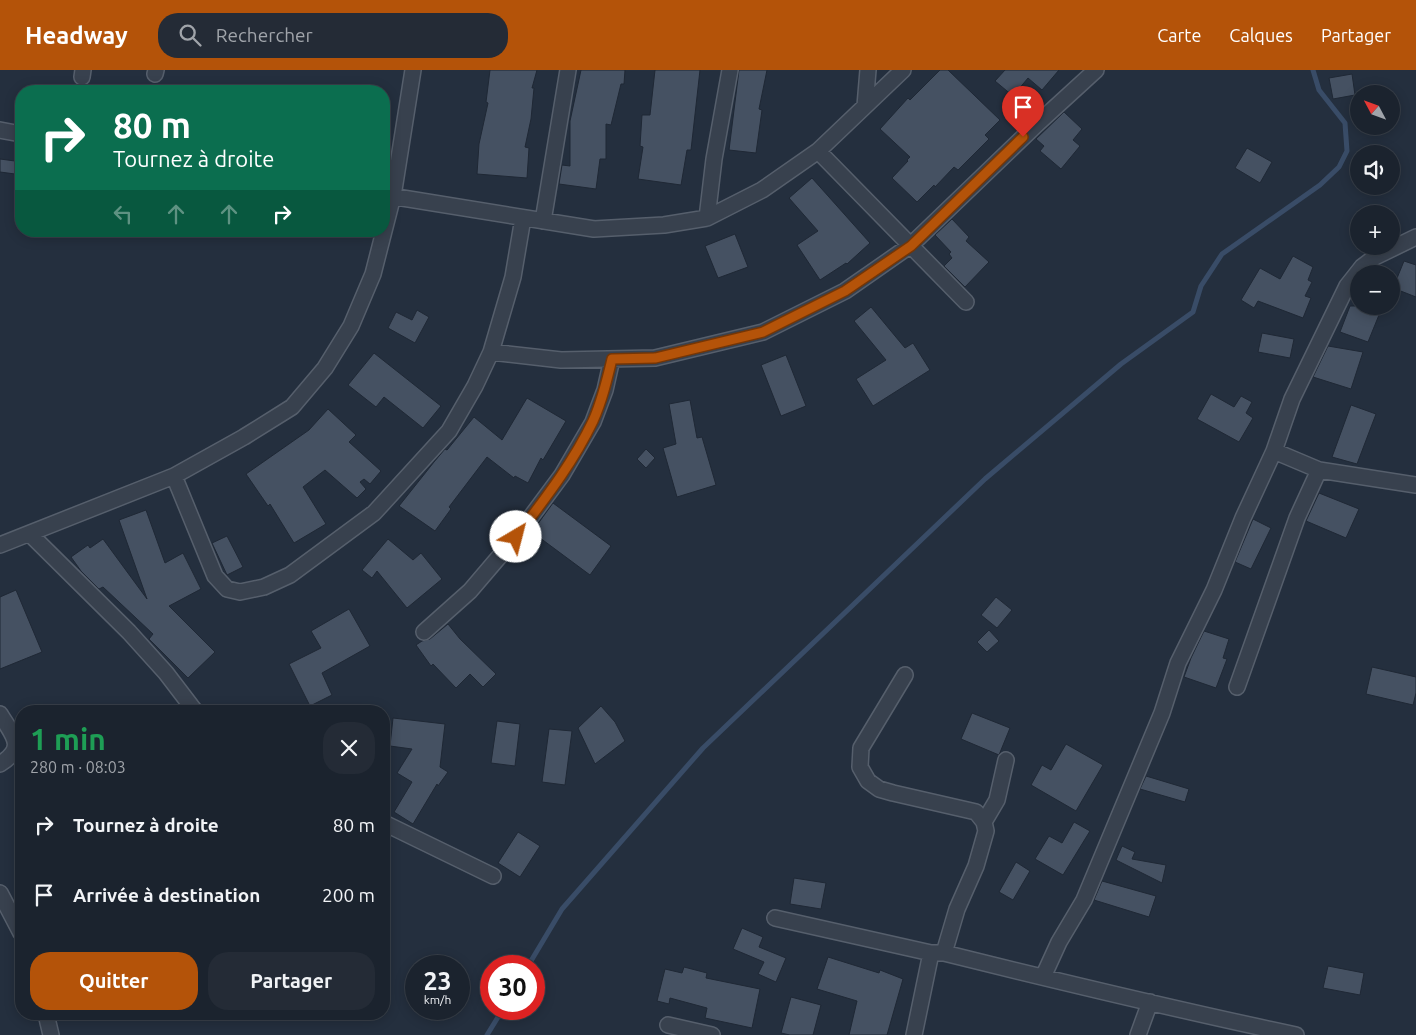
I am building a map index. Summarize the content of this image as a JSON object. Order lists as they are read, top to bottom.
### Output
{
  "north": "top left",
  "page": {
    "header": "Headway",
    "search": "Rechercher",
    "nav": ["Carte", "Calques", "Partager"],
    "map_buttons": ["+", "−"],
    "turn": ["80 m", "Tournez à droite"],
    "heading": ["1 min", "280 m · 08:03"],
    "list": [
      {
        "name": "Tournez à droite",
        "value": "80 m"
      },
      {
        "name": "Arrivée à destination",
        "value": "200 m"
      }
    ],
    "buttons": ["Quitter", "Partager"],
    "speed": "23 km/h",
    "limit": "30"
  }
}
